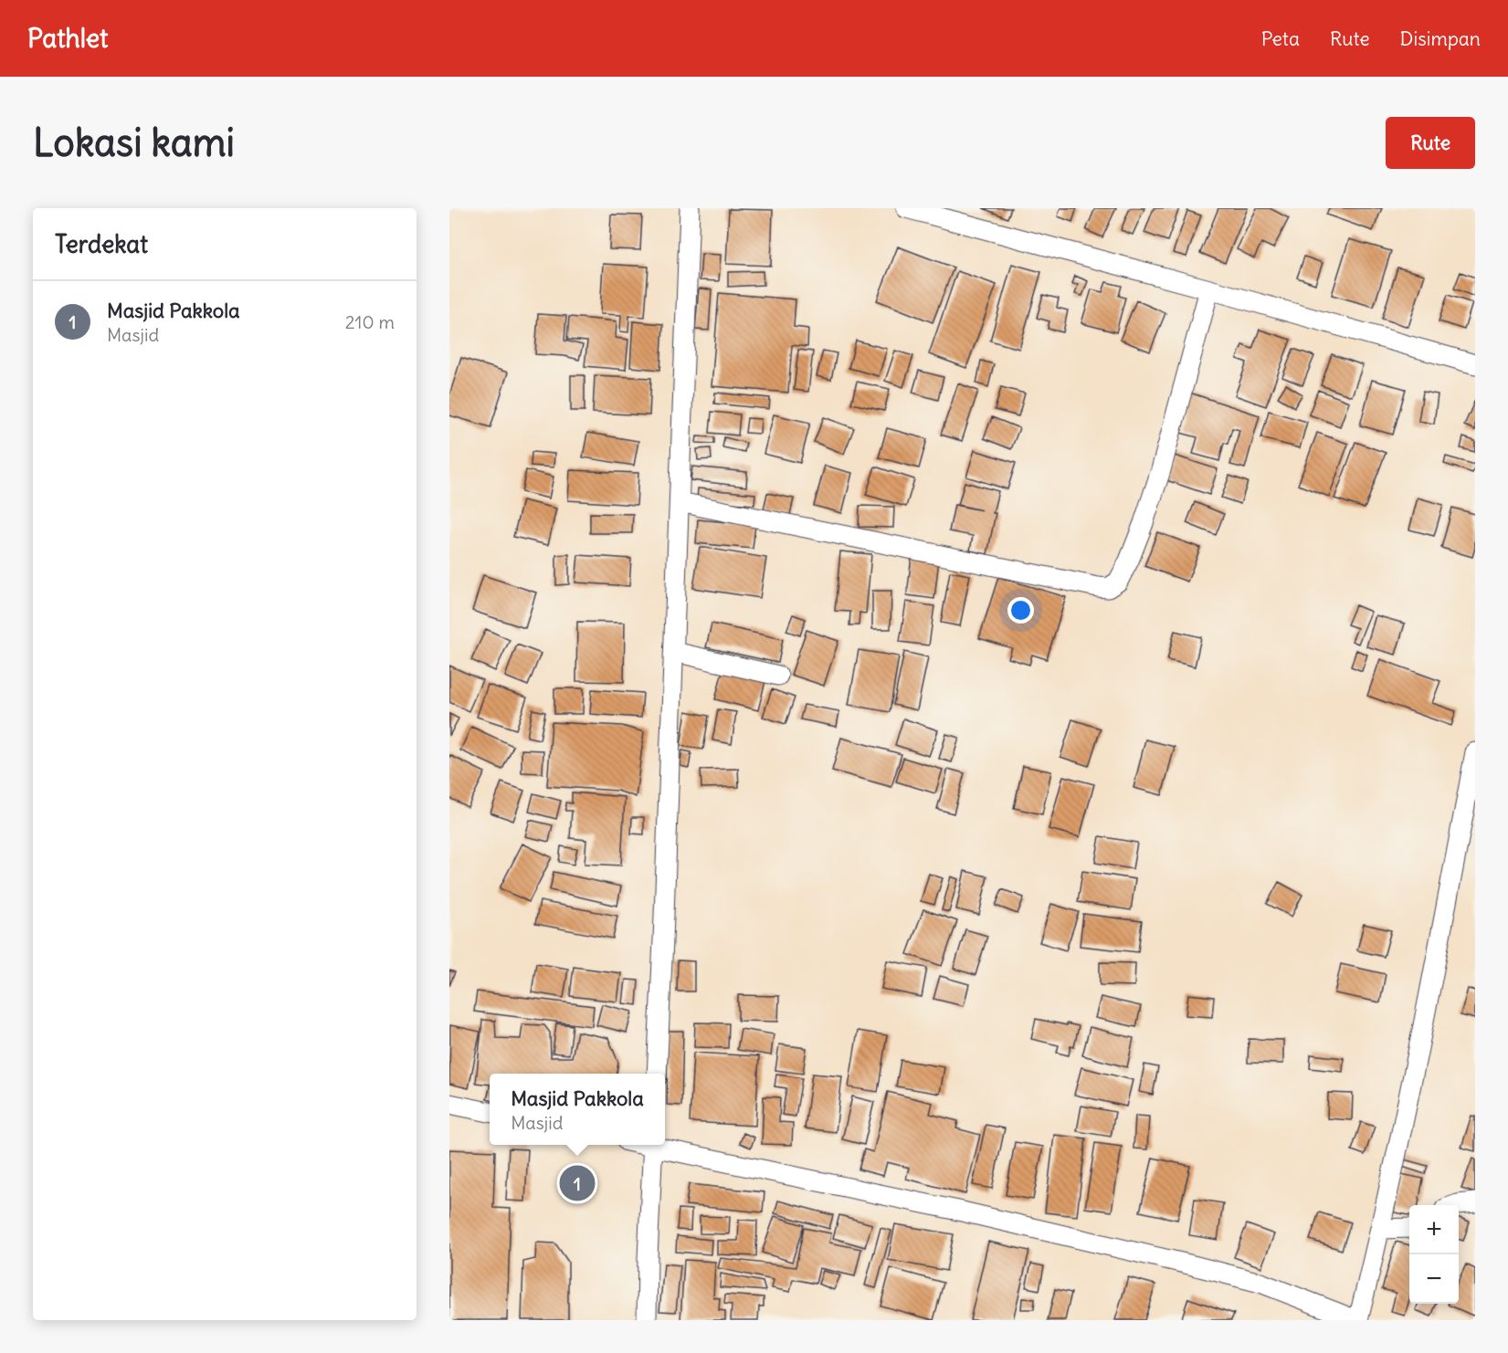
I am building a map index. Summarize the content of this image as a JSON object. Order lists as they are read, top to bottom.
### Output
{
  "page": {
    "header": "Pathlet",
    "nav": ["Peta", "Rute", "Disimpan"],
    "buttons": "Rute",
    "title": "Lokasi kami",
    "heading": "Terdekat",
    "list": [
      {
        "mark": "1",
        "name": "Masjid Pakkola",
        "note": "Masjid",
        "value": "210 m"
      }
    ],
    "popup": ["Masjid Pakkola", "Masjid"],
    "pins": "1",
    "map_buttons": ["+", "−"]
  }
}
